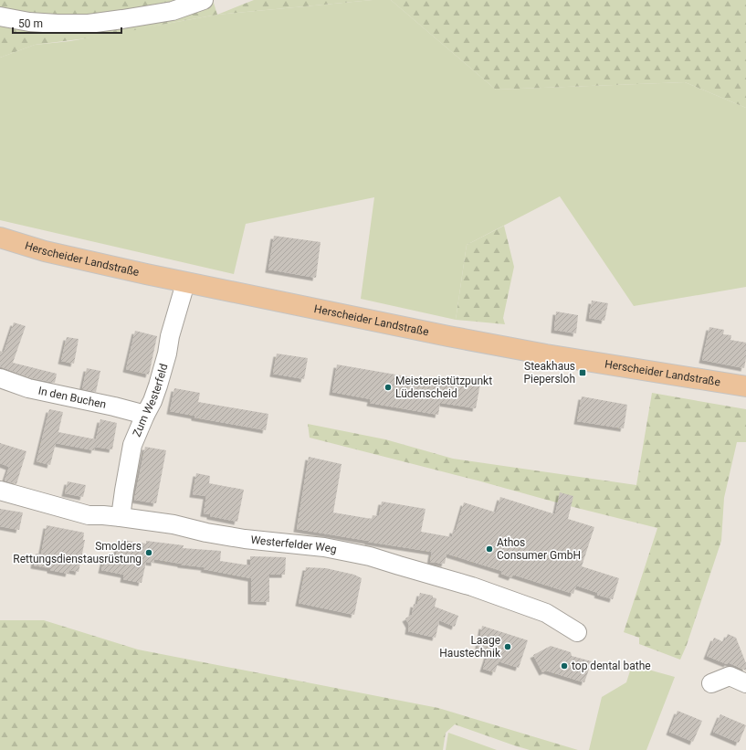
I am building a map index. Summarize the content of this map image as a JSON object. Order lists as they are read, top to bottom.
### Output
{
  "streets": {
    "main road": ["Herscheider Landstraße"],
    "street": ["In den Buchen", "Zum Westerfeld", "Westerfelder Weg"]
  },
  "crossings": [
    ["Herscheider Landstraße", "Zum Westerfeld"],
    ["In den Buchen", "Zum Westerfeld"],
    ["Zum Westerfeld", "Westerfelder Weg"]
  ],
  "places": {
    "transit": ["Steakhaus Piepersloh"],
    "other": [
      "Meistereistützpunkt Lüdenscheid",
      "Athos Consumer GmbH",
      "Smolders Rettungsdienstausrüstung",
      "Laage Haustechnik",
      "top dental bathe"
    ]
  },
  "scale_bar": "50 m"
}
